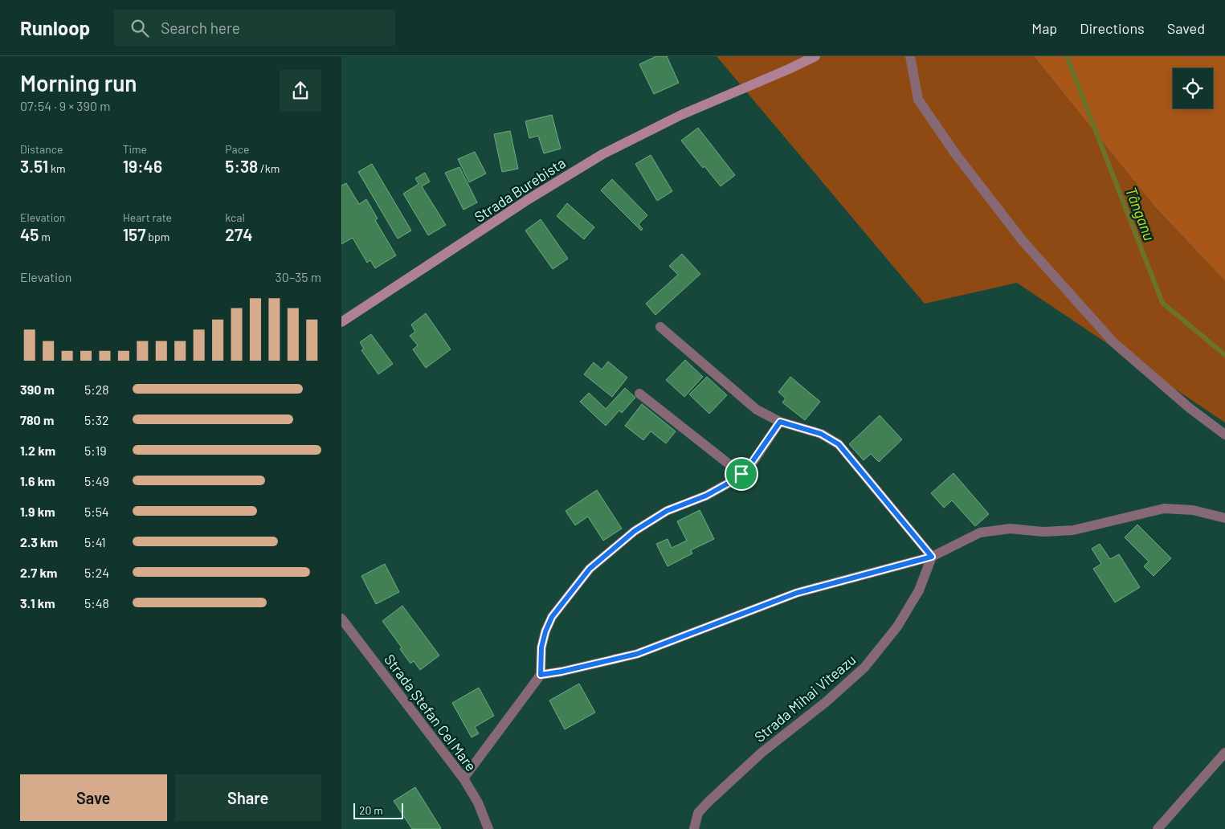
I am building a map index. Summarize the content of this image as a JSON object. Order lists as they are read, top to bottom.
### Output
{
  "streets": {
    "main road": ["Strada Burebista"],
    "street": ["Strada Mihai Viteazu", "Strada Ștefan Cel Mare"]
  },
  "water": ["Tânganu"],
  "scale_bar": "20 m",
  "page": {
    "header": "Runloop",
    "search": "Search here",
    "nav": ["Map", "Directions", "Saved"],
    "heading": ["Morning run", "07:54 · 9 × 390 m"],
    "stats": [
      ["Distance", "3.51 km"],
      ["Time", "19:46"],
      ["Pace", "5:38 /km"],
      ["Elevation", "45 m"],
      ["Heart rate", "157 bpm"],
      ["kcal", "274"]
    ],
    "chart": ["Elevation", "30–35 m"],
    "list": [
      {
        "name": "390 m",
        "note": "5:28"
      },
      {
        "name": "780 m",
        "note": "5:32"
      },
      {
        "name": "1.2 km",
        "note": "5:19"
      },
      {
        "name": "1.6 km",
        "note": "5:49"
      },
      {
        "name": "1.9 km",
        "note": "5:54"
      },
      {
        "name": "2.3 km",
        "note": "5:41"
      },
      {
        "name": "2.7 km",
        "note": "5:24"
      },
      {
        "name": "3.1 km",
        "note": "5:48"
      }
    ],
    "buttons": ["Save", "Share"],
    "scale": "20 m"
  }
}
